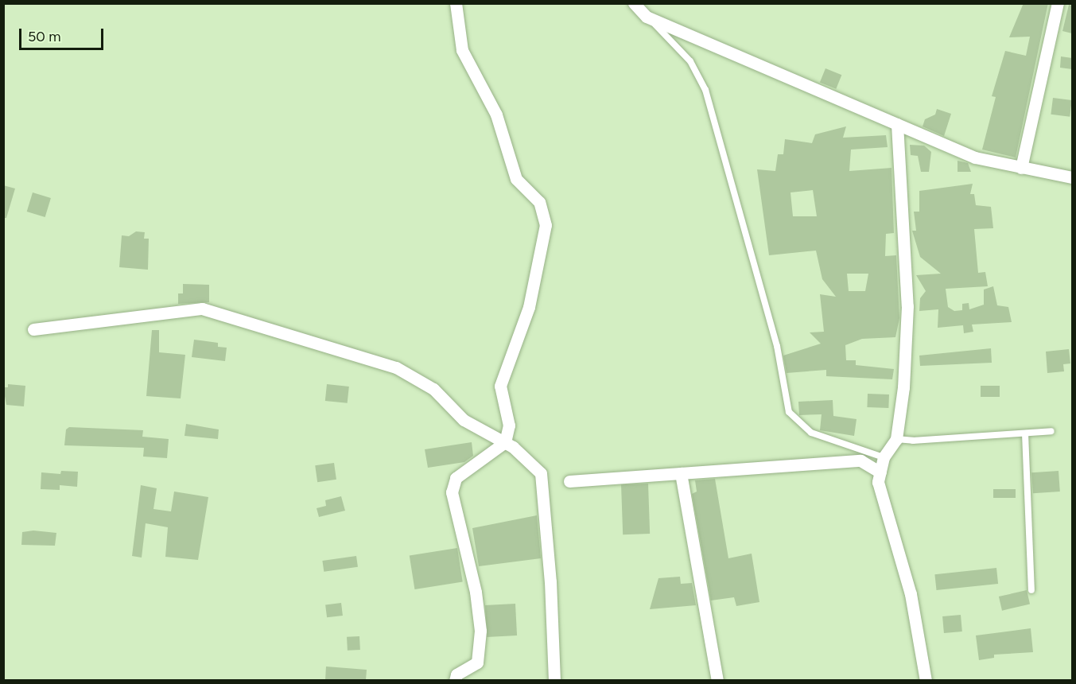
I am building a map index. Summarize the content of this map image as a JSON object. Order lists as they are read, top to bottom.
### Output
{
  "scale_bar": "50 m"
}
